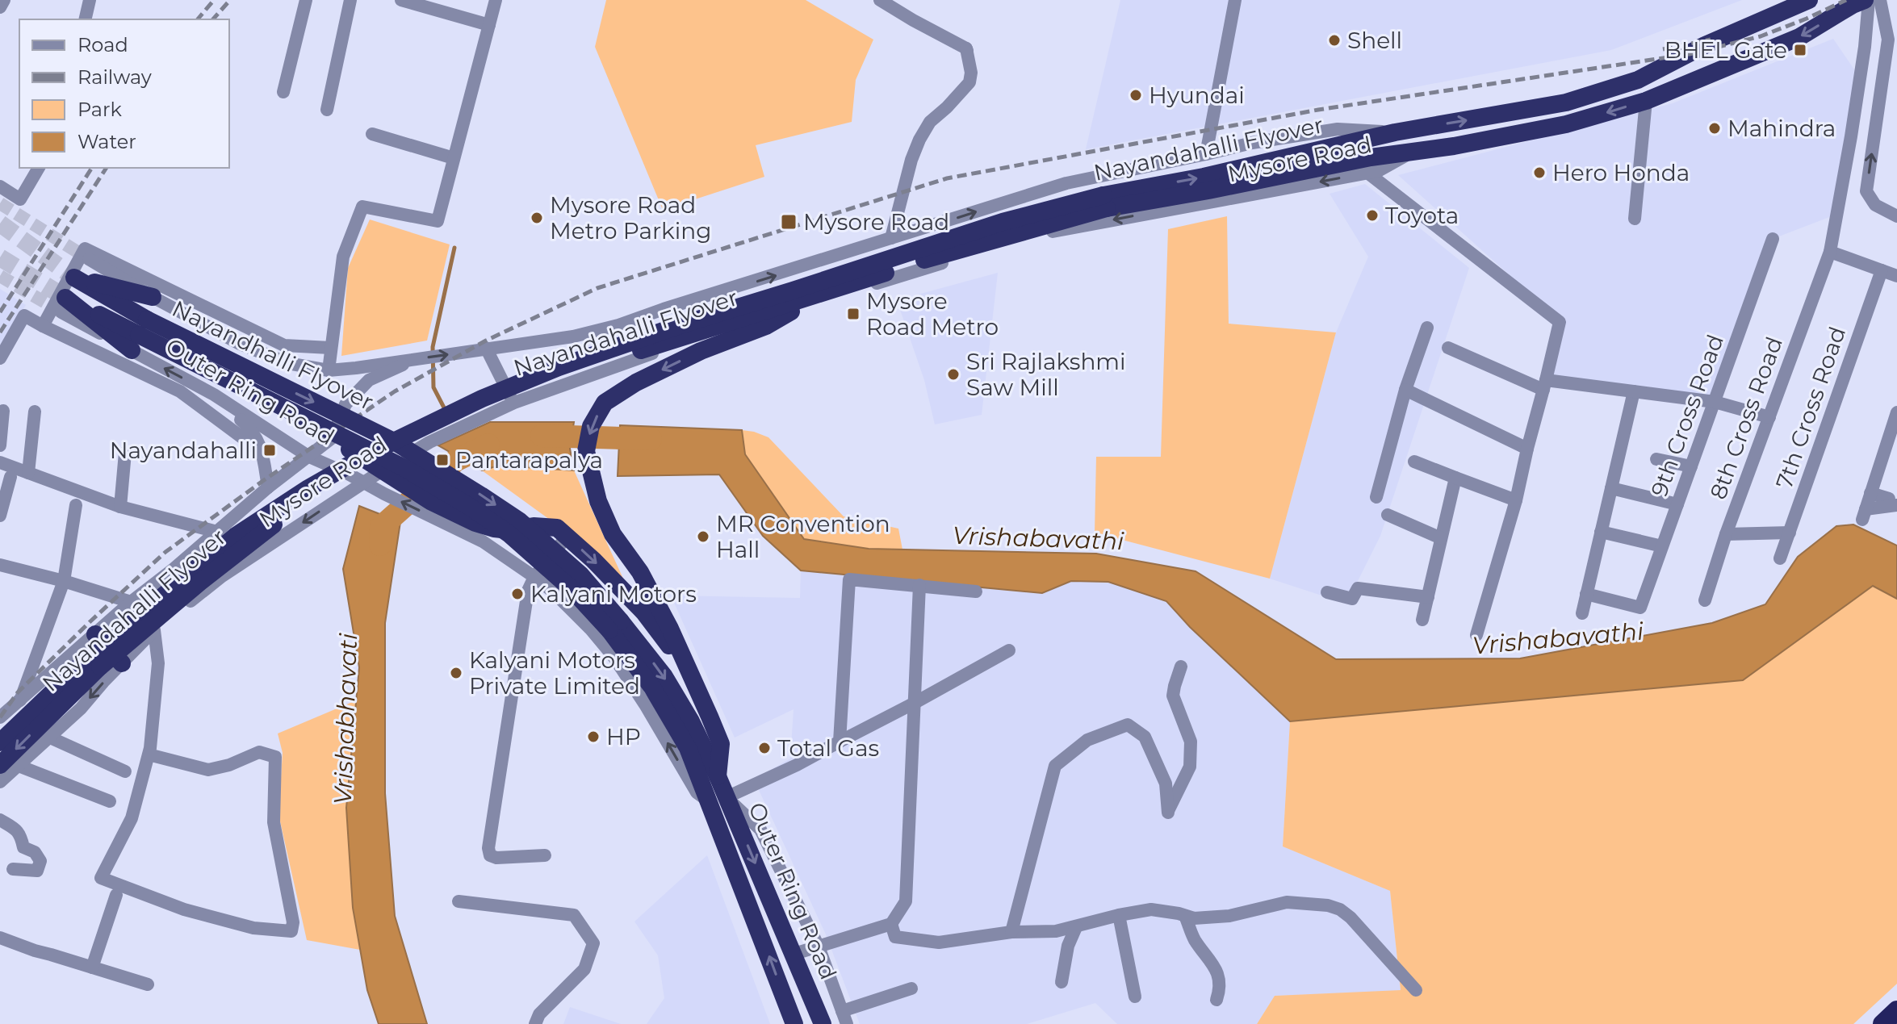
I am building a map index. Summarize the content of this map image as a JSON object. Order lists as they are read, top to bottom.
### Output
{
  "streets": {
    "highway": [
      "Nayandahalli Flyover",
      "Mysore Road",
      "Nayandhalli Flyover",
      "Outer Ring Road"
    ],
    "street": ["7th Cross Road", "9th Cross Road", "8th Cross Road"]
  },
  "crossings": [
    ["Nayandahalli Flyover", "Mysore Road"],
    ["Mysore Road", "Outer Ring Road"],
    ["Mysore Road", "8th Cross Road"],
    ["Nayandhalli Flyover", "Outer Ring Road"]
  ],
  "water": ["Vrishabavathi", "Vrishabhavati"],
  "places": {
    "other": [
      "Shell",
      "Hyundai",
      "Mahindra",
      "Hero Honda",
      "Toyota",
      "Mysore Road Metro Parking",
      "Sri Rajlakshmi Saw Mill",
      "MR Convention Hall",
      "Kalyani Motors",
      "Kalyani Motors Private Limited",
      "HP",
      "Total Gas"
    ],
    "transit": [
      "BHEL Gate",
      "Mysore Road",
      "Mysore Road Metro",
      "Nayandahalli",
      "Pantarapalya"
    ]
  },
  "legend": [
    "Road",
    "Railway",
    "Park",
    "Water"
  ]
}
